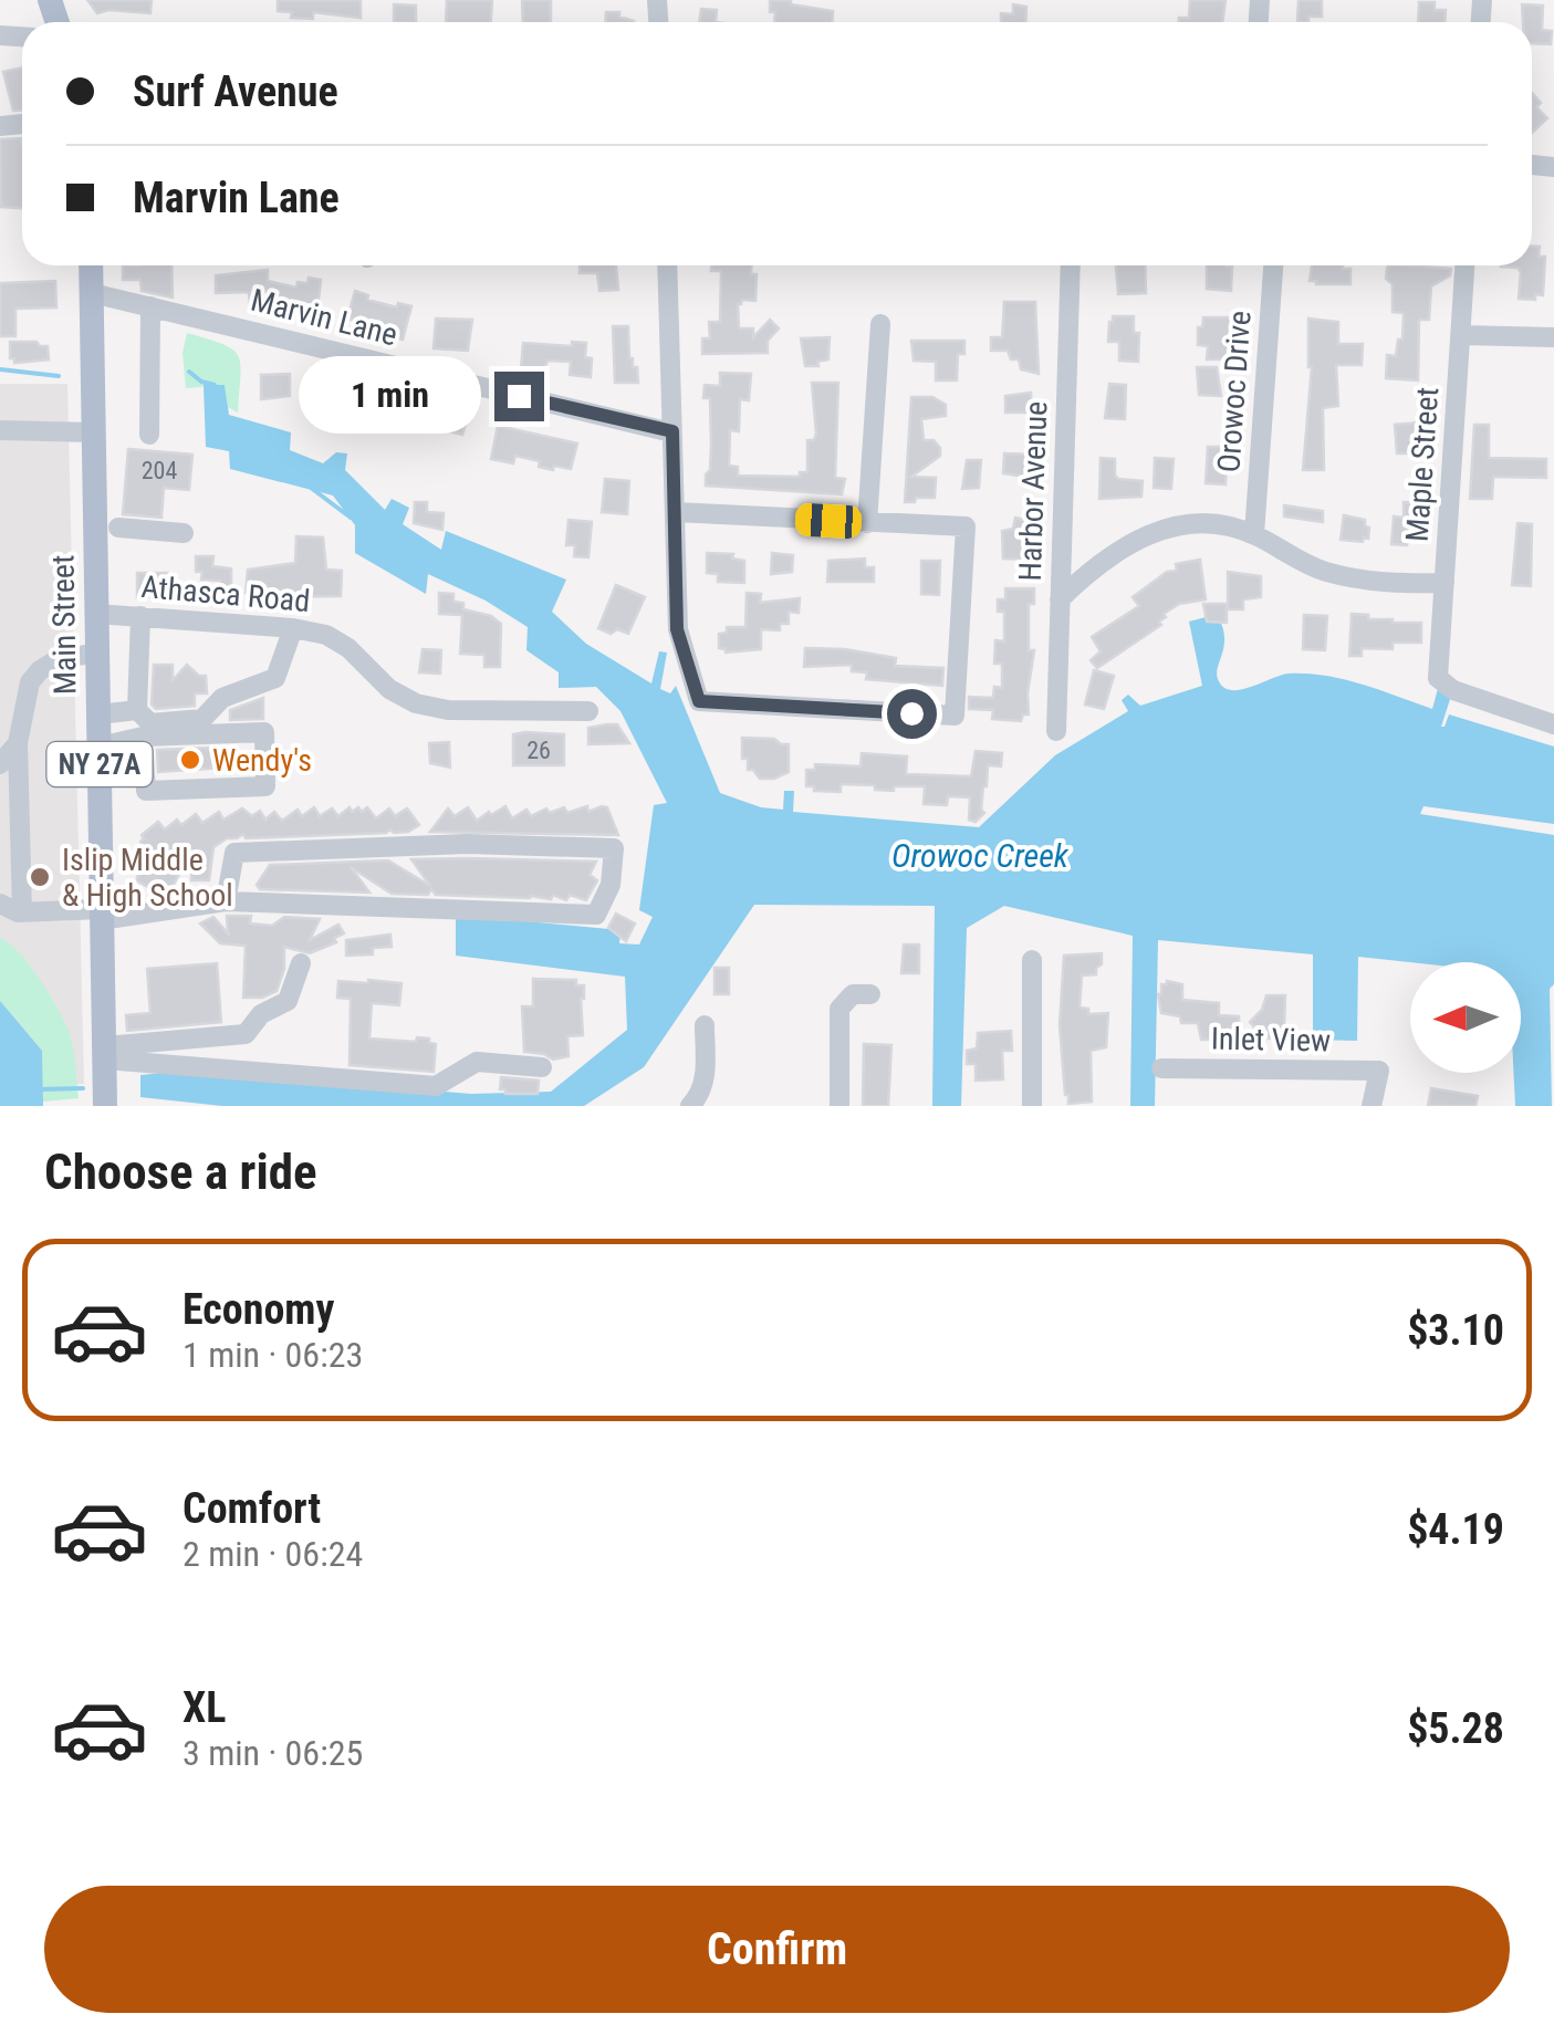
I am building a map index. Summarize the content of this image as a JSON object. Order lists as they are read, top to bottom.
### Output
{
  "streets": {
    "main road": ["Main Street", "NY 27A"],
    "street": [
      "Marvin Lane",
      "Orowoc Drive",
      "Maple Street",
      "Harbor Avenue",
      "Athasca Road",
      "Inlet View"
    ]
  },
  "crossings": [
    ["Marvin Lane", "Main Street"],
    ["Athasca Road", "Main Street"]
  ],
  "water": ["Orowoc Creek"],
  "places": ["Wendy's", "Islip Middle & High School"],
  "house_numbers": ["204", "26"],
  "north": "left",
  "page": {
    "banner": ["Surf Avenue", "Marvin Lane"],
    "bubble": "1 min",
    "heading": "Choose a ride",
    "list": [
      {
        "name": "Economy",
        "note": "1 min · 06:23",
        "value": "$3.10"
      },
      {
        "name": "Comfort",
        "note": "2 min · 06:24",
        "value": "$4.19"
      },
      {
        "name": "XL",
        "note": "3 min · 06:25",
        "value": "$5.28"
      }
    ],
    "buttons": "Confirm"
  }
}
